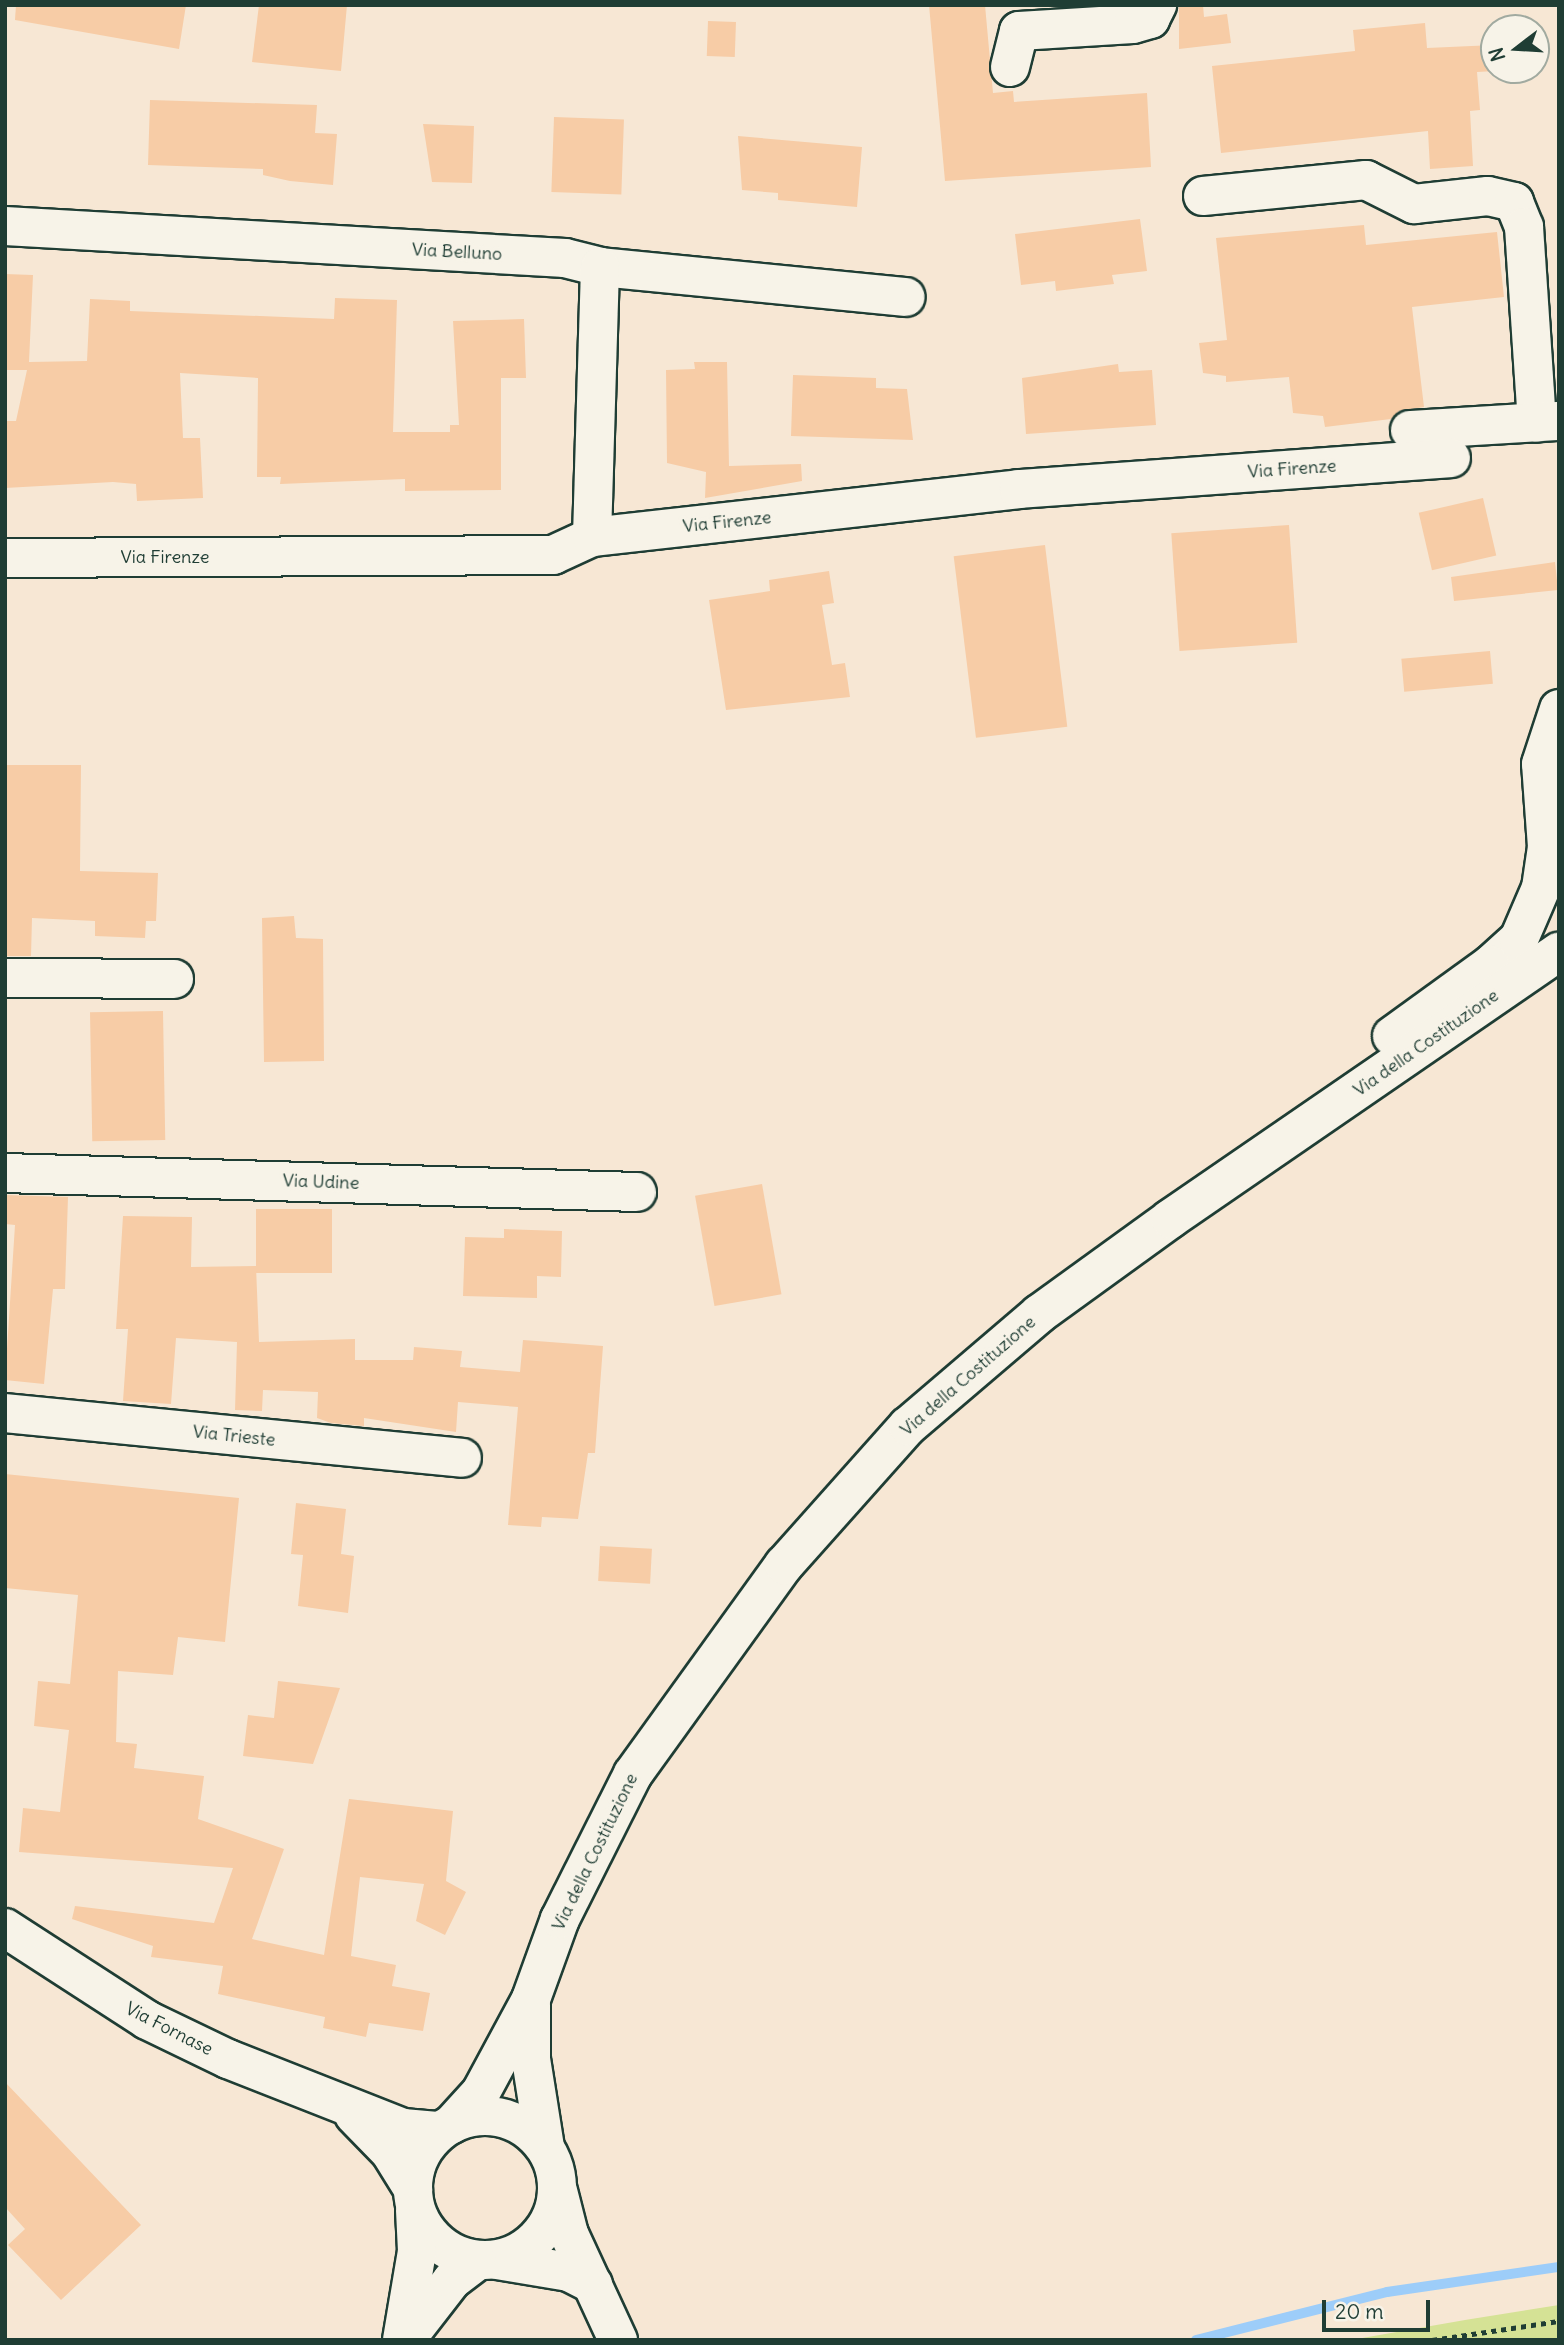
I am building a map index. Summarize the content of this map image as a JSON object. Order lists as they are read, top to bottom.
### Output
{
  "streets": {
    "street": [
      "Via Belluno",
      "Via Firenze",
      "Via della Costituzione",
      "Via Udine",
      "Via Trieste",
      "Via Fornase"
    ]
  },
  "crossings": [
    ["Via della Costituzione", "Via Fornase"]
  ],
  "scale_bar": "20 m",
  "north": "left"
}
